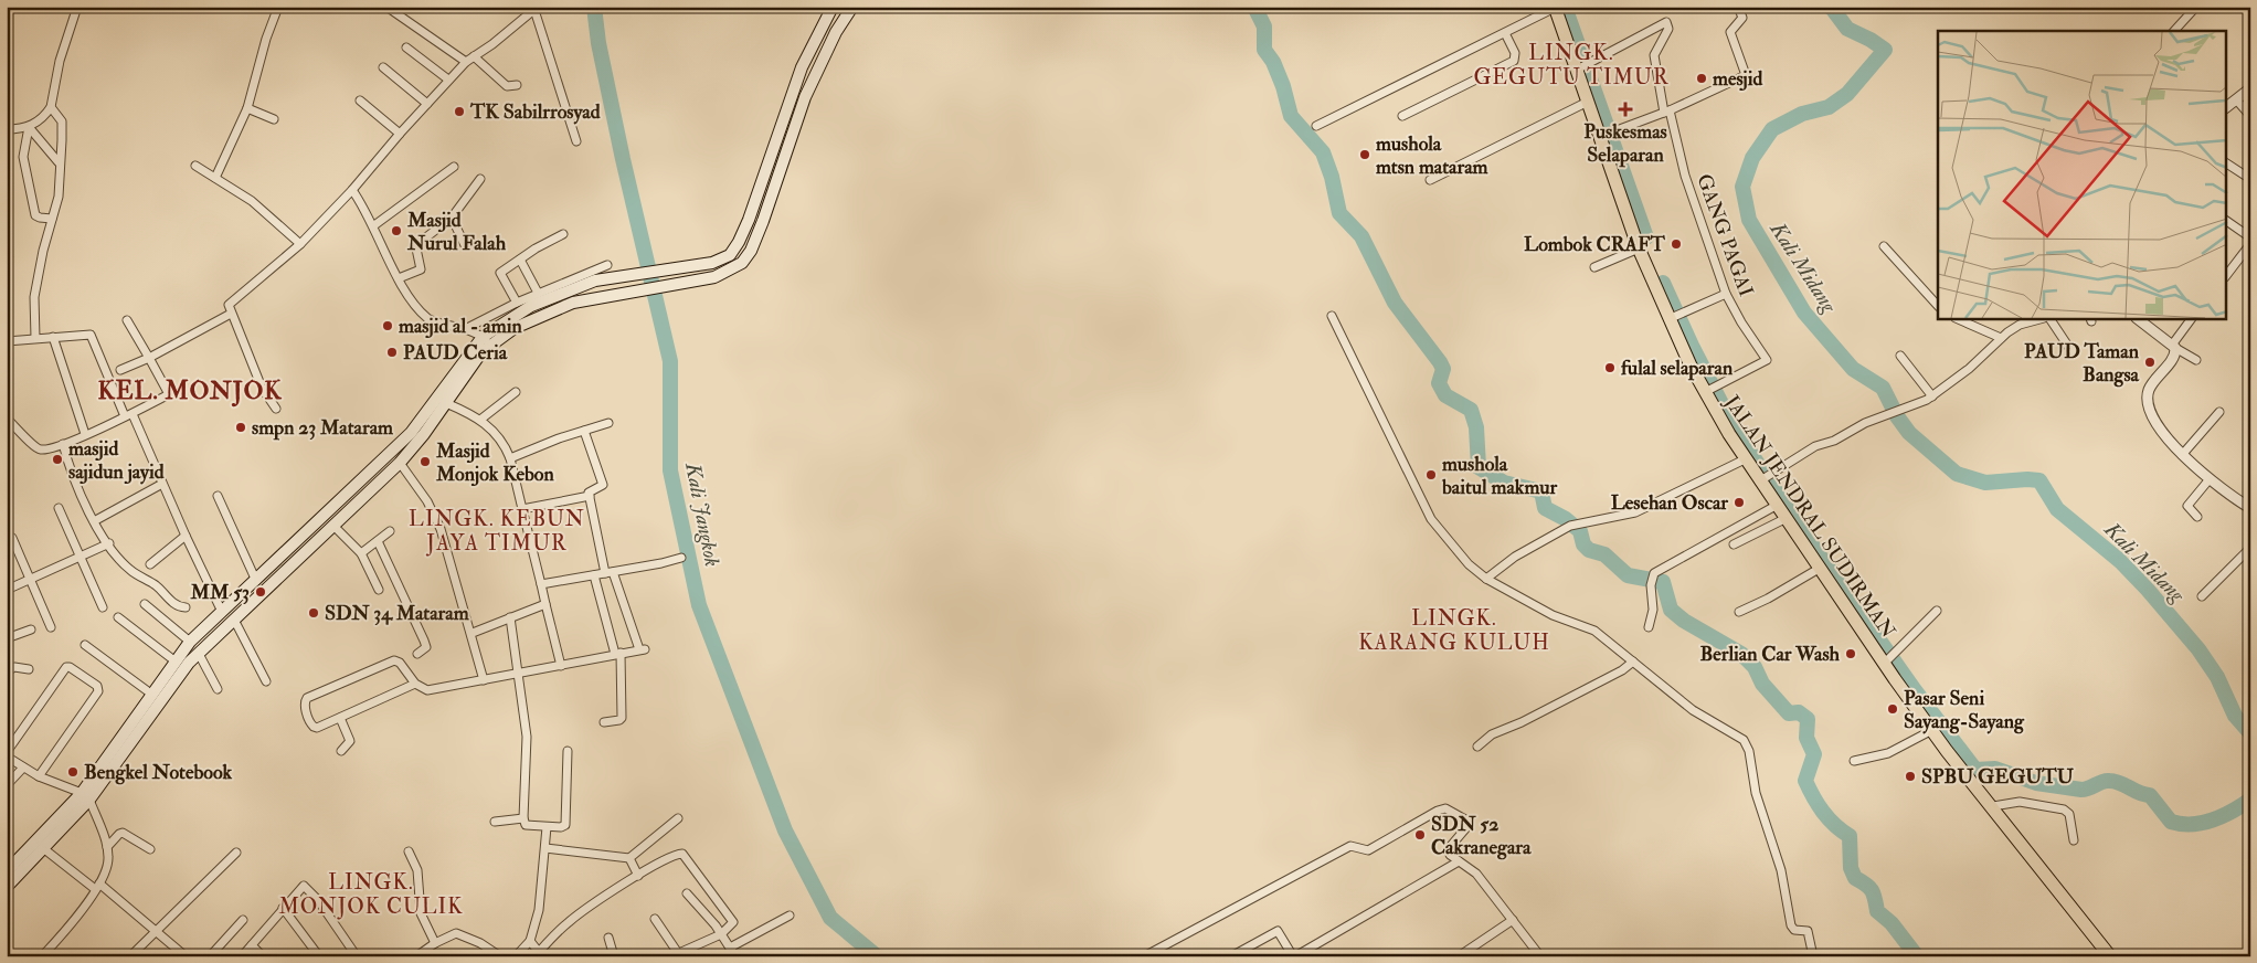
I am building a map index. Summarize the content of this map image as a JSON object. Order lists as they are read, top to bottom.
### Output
{
  "streets": {
    "highway": ["JALAN JENDRAL SUDIRMAN"],
    "street": ["GANG PAGAI"]
  },
  "crossings": [
    ["GANG PAGAI", "JALAN JENDRAL SUDIRMAN"]
  ],
  "districts": [
    "LINGK. GEGUTU TIMUR",
    "KEL. MONJOK",
    "LINGK. KEBUN JAYA TIMUR",
    "LINGK. KARANG KULUH",
    "LINGK. MONJOK CULIK"
  ],
  "water": ["Kali Midang", "Kali Jangkok"],
  "places": {
    "other": [
      "mesjid",
      "TK Sabilrrosyad",
      "mushola mtsn mataram",
      "Masjid Nurul Falah",
      "Lombok CRAFT",
      "masjid al - amin",
      "PAUD Ceria",
      "PAUD Taman Bangsa",
      "fulal selaparan",
      "smpn 23 Mataram",
      "masjid sajidun jayid",
      "Masjid Monjok Kebon",
      "mushola baitul makmur",
      "Lesehan Oscar",
      "MM 53",
      "SDN 34 Mataram",
      "Berlian Car Wash",
      "Pasar Seni Sayang-Sayang",
      "Bengkel Notebook",
      "SPBU GEGUTU",
      "SDN 52 Cakranegara"
    ],
    "health": ["Puskesmas Selaparan"]
  }
}
